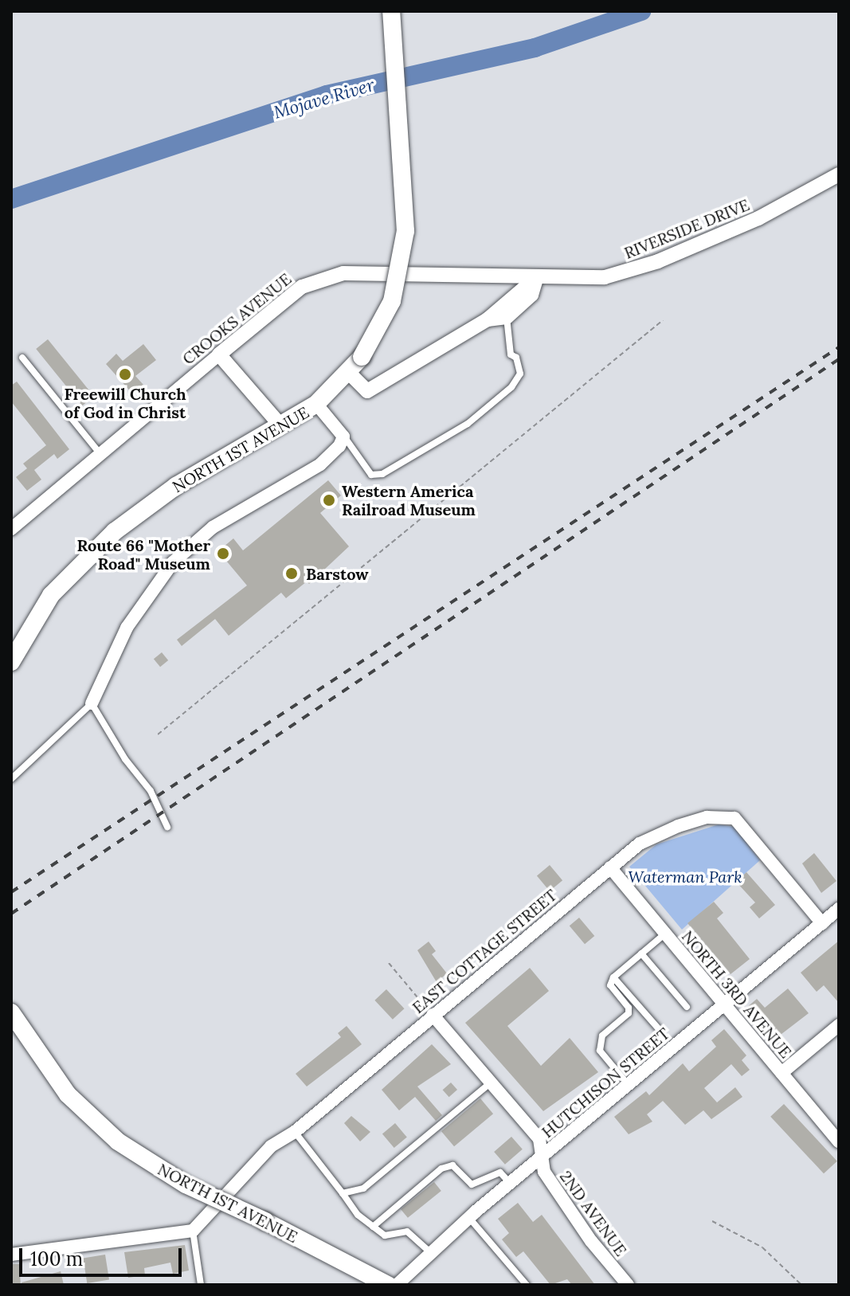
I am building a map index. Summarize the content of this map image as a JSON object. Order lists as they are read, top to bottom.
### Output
{
  "streets": {
    "main road": ["NORTH 1ST AVENUE"],
    "street": [
      "RIVERSIDE DRIVE",
      "CROOKS AVENUE",
      "EAST COTTAGE STREET",
      "NORTH 3RD AVENUE",
      "HUTCHISON STREET",
      "2ND AVENUE"
    ]
  },
  "crossings": [
    ["RIVERSIDE DRIVE", "CROOKS AVENUE"],
    ["EAST COTTAGE STREET", "NORTH 3RD AVENUE"],
    ["EAST COTTAGE STREET", "HUTCHISON STREET"],
    ["EAST COTTAGE STREET", "2ND AVENUE"],
    ["NORTH 3RD AVENUE", "HUTCHISON STREET"],
    ["HUTCHISON STREET", "2ND AVENUE"]
  ],
  "water": ["Mojave River"],
  "parks": ["Waterman Park"],
  "places": [
    "Freewill Church of God in Christ",
    "Western America Railroad Museum",
    "Route 66 \"Mother Road\" Museum",
    "Barstow"
  ],
  "scale_bar": "100 m"
}
